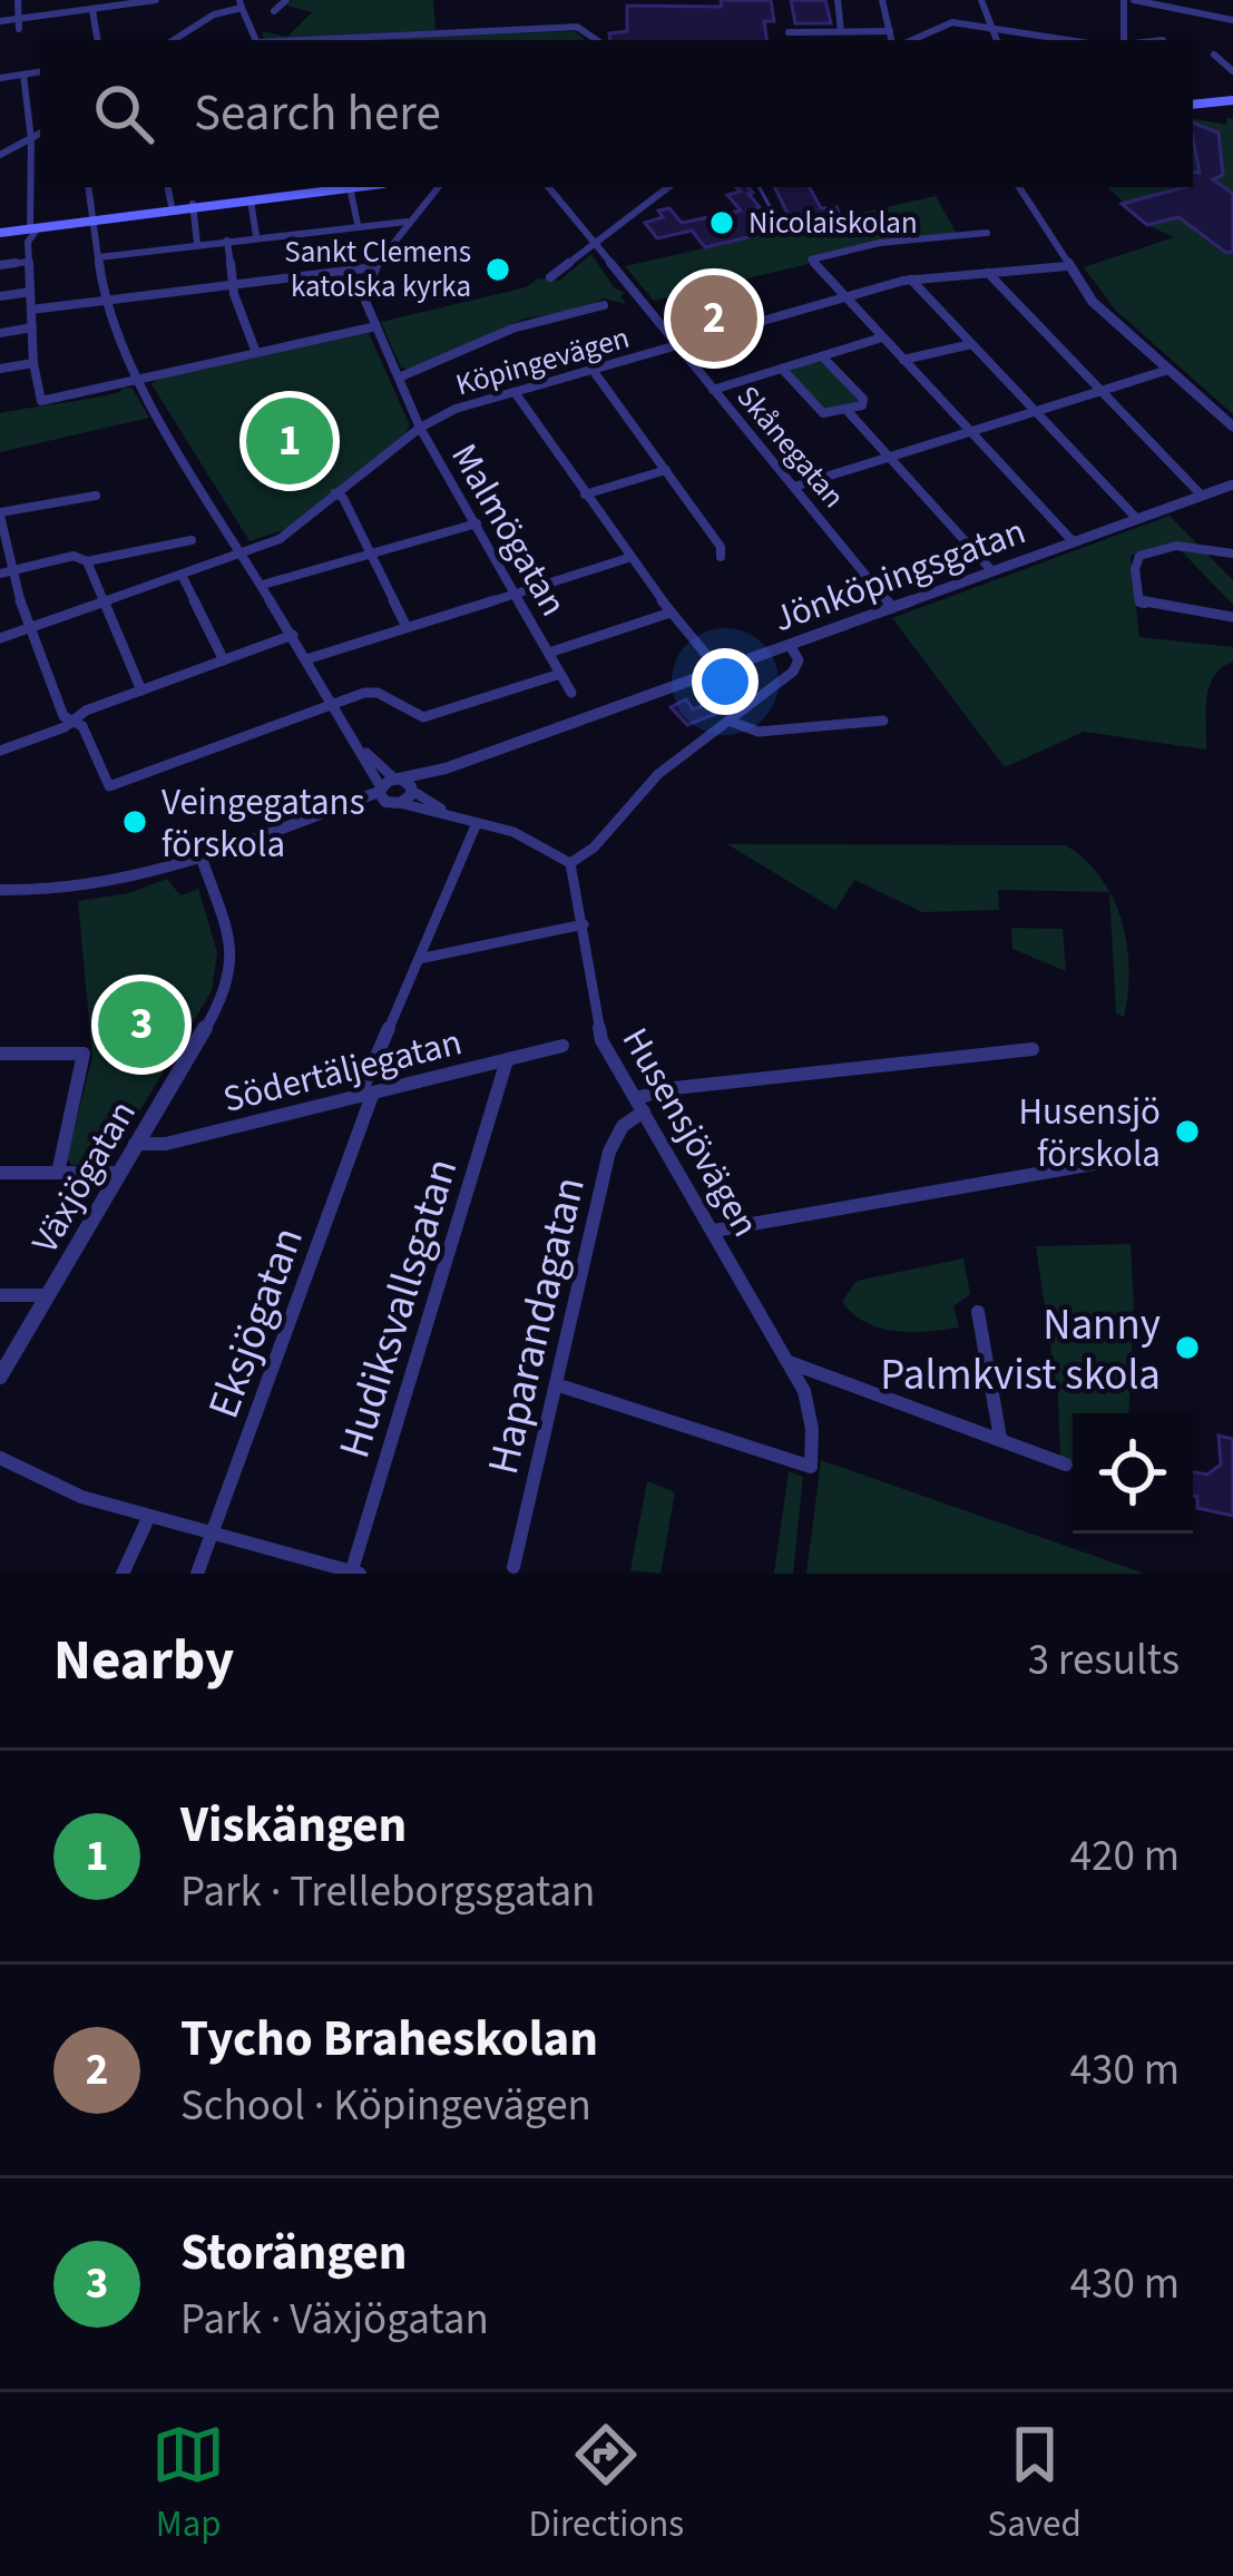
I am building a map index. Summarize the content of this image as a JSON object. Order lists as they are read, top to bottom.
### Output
{
  "streets": {
    "street": [
      "Köpingevägen",
      "Skånegatan",
      "Malmögatan",
      "Jönköpingsgatan",
      "Södertäljegatan",
      "Husensjövägen",
      "Växjögatan",
      "Hudiksvallsgatan",
      "Eksjögatan",
      "Haparandagatan"
    ]
  },
  "crossings": [
    ["Köpingevägen", "Skånegatan"],
    ["Köpingevägen", "Malmögatan"],
    ["Skånegatan", "Jönköpingsgatan"],
    ["Södertäljegatan", "Växjögatan"],
    ["Södertäljegatan", "Hudiksvallsgatan"],
    ["Södertäljegatan", "Eksjögatan"],
    ["Husensjövägen", "Haparandagatan"]
  ],
  "places": [
    "Nicolaiskolan",
    "Sankt Clemens katolska kyrka",
    "Veingegatans förskola",
    "Husensjö förskola",
    "Nanny Palmkvist skola"
  ],
  "page": {
    "search": "Search here",
    "pins": ["2", "1", "3"],
    "heading": ["Nearby", "3 results"],
    "list": [
      {
        "mark": "1",
        "name": "Viskängen",
        "note": "Park · Trelleborgsgatan",
        "value": "420 m"
      },
      {
        "mark": "2",
        "name": "Tycho Braheskolan",
        "note": "School · Köpingevägen",
        "value": "430 m"
      },
      {
        "mark": "3",
        "name": "Storängen",
        "note": "Park · Växjögatan",
        "value": "430 m"
      }
    ],
    "nav": ["Map", "Directions", "Saved"]
  }
}
